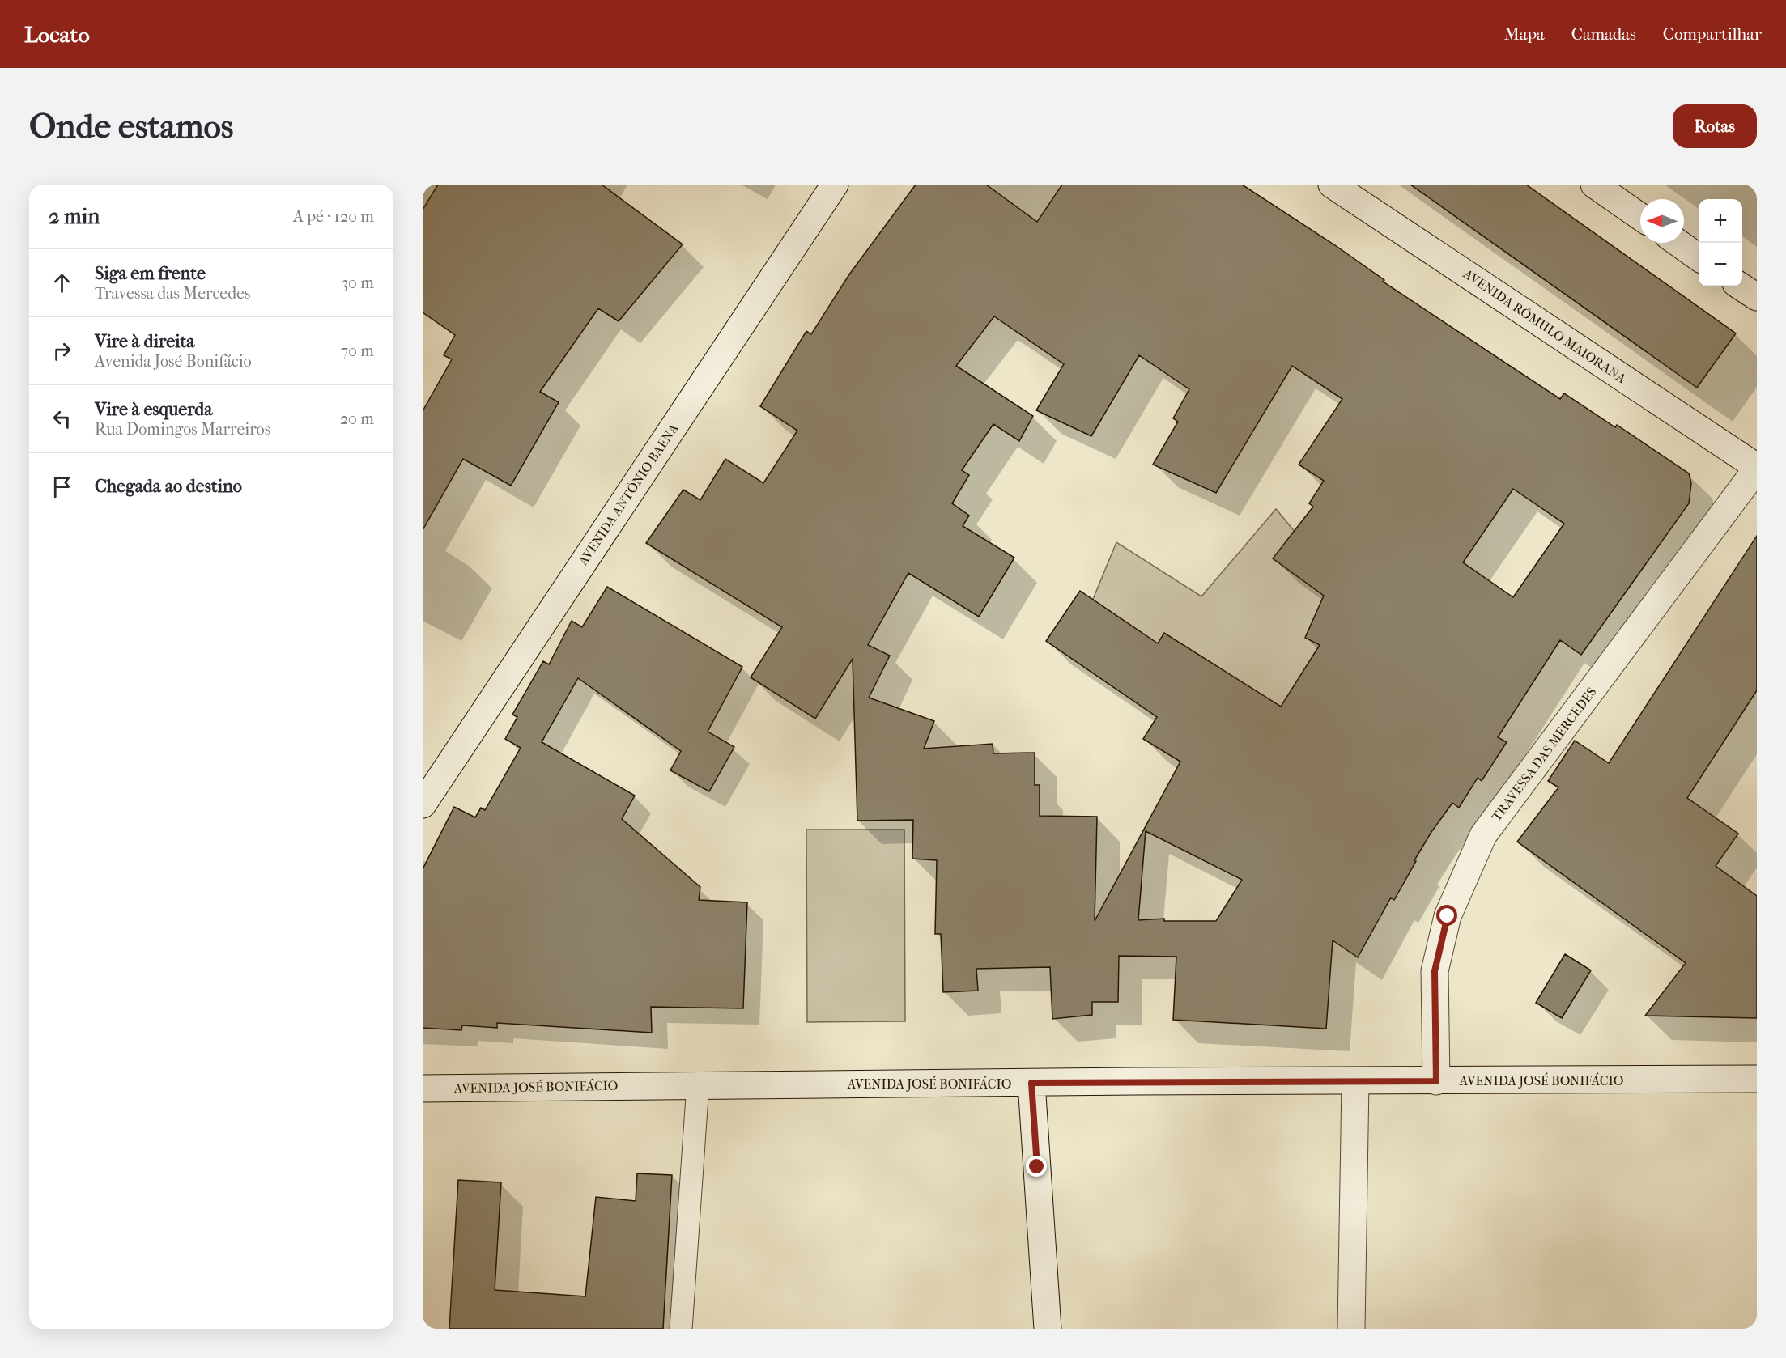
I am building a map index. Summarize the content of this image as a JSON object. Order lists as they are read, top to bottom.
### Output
{
  "streets": {
    "street": [
      "AVENIDA RÔMULO MAIORANA",
      "AVENIDA ANTÔNIO BAENA",
      "TRAVESSA DAS MERCEDES",
      "AVENIDA JOSÉ BONIFÁCIO"
    ]
  },
  "crossings": [
    ["AVENIDA RÔMULO MAIORANA", "TRAVESSA DAS MERCEDES"],
    ["TRAVESSA DAS MERCEDES", "AVENIDA JOSÉ BONIFÁCIO"]
  ],
  "north": "left",
  "page": {
    "header": "Locato",
    "nav": ["Mapa", "Camadas", "Compartilhar"],
    "buttons": "Rotas",
    "title": "Onde estamos",
    "heading": ["2 min", "A pé · 120 m"],
    "map_buttons": ["+", "−"],
    "list": [
      ["Siga em frente", "Travessa das Mercedes", "30 m"],
      ["Vire à direita", "Avenida José Bonifácio", "70 m"],
      ["Vire à esquerda", "Rua Domingos Marreiros", "20 m"],
      "Chegada ao destino"
    ]
  }
}
